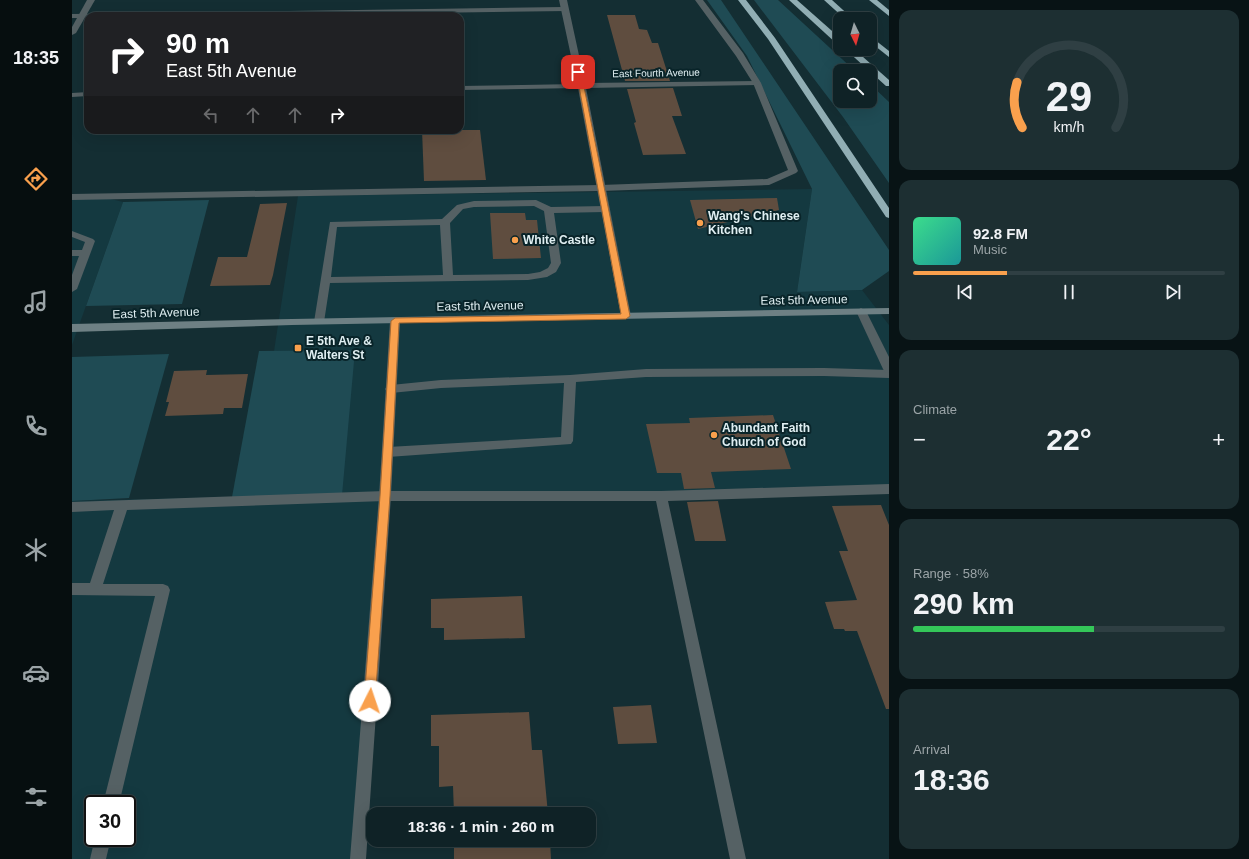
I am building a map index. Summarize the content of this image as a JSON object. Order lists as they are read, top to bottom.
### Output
{
  "streets": {
    "main road": ["East 5th Avenue"],
    "street": ["East Fourth Avenue"]
  },
  "places": {
    "other": ["Wang's Chinese Kitchen", "White Castle", "Abundant Faith Church of God"],
    "transit": ["E 5th Ave & Walters St"]
  },
  "north": "bottom",
  "page": {
    "tabs": "18:35",
    "turn": ["90 m", "East 5th Avenue"],
    "song": ["92.8 FM", "Music"],
    "tile": [
      "Climate",
      ["Range · 58%", "290 km"],
      ["Arrival", "18:36"]
    ],
    "heat": ["−", "22°", "+"],
    "limit": "30",
    "trip": "18:36 · 1 min · 260 m",
    "gauge": ["29", "km/h"]
  }
}
